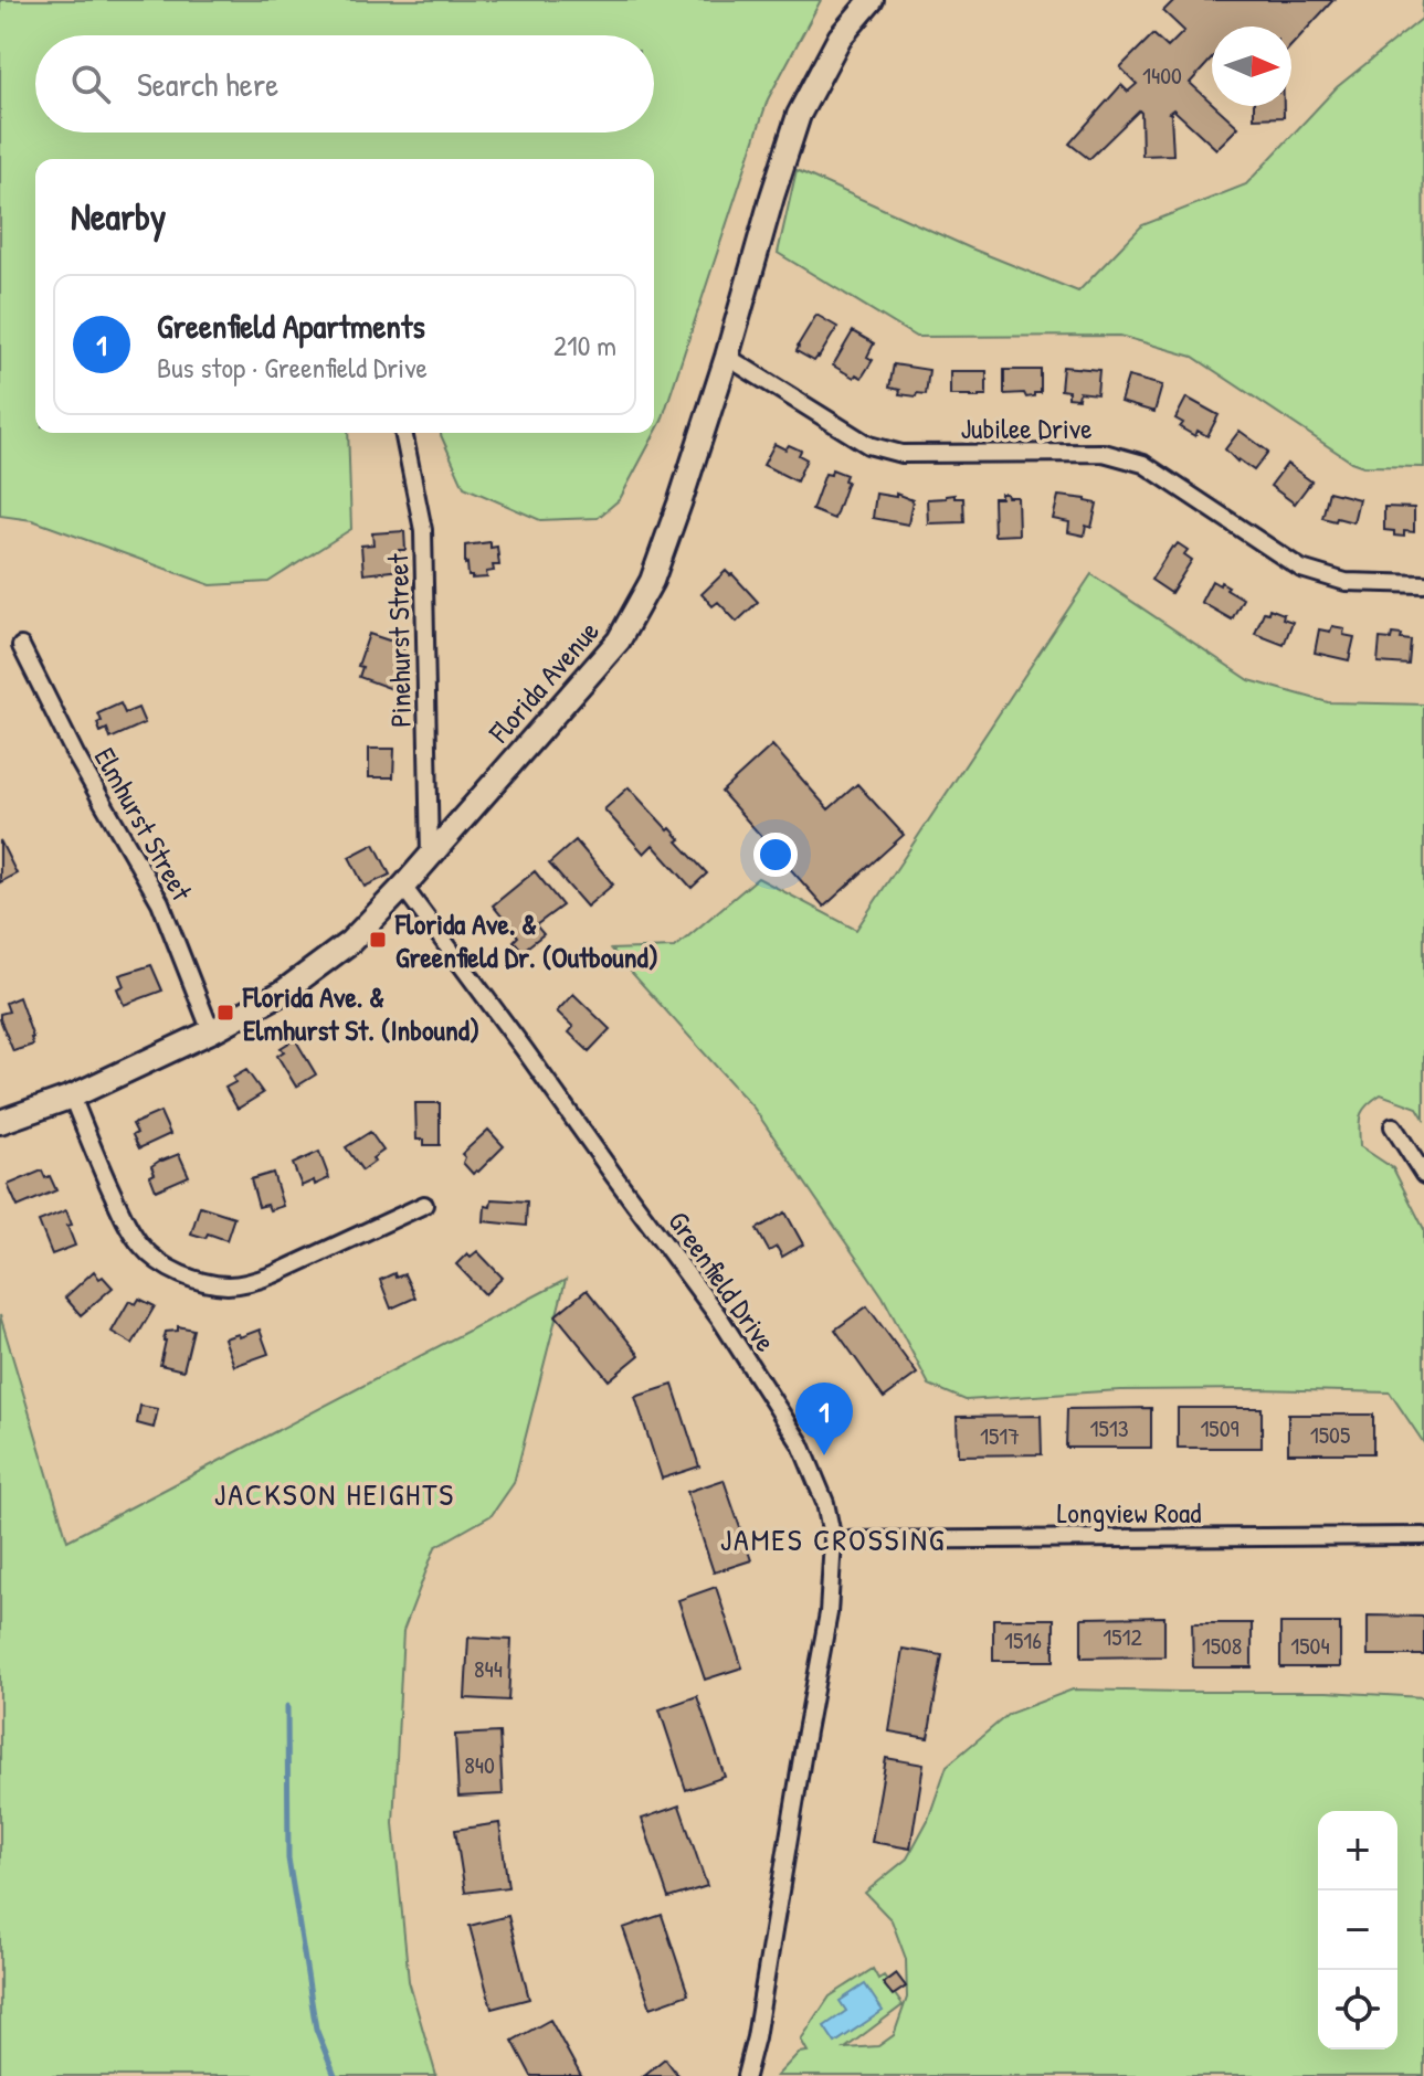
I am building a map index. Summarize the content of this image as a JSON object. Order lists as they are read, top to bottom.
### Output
{
  "streets": {
    "main road": ["Florida Avenue"],
    "street": [
      "Jubilee Drive",
      "Pinehurst Street",
      "Elmhurst Street",
      "Greenfield Drive",
      "Longview Road"
    ]
  },
  "crossings": [
    ["Jubilee Drive", "Florida Avenue"],
    ["Pinehurst Street", "Florida Avenue"],
    ["Florida Avenue", "Elmhurst Street"],
    ["Florida Avenue", "Greenfield Drive"],
    ["Greenfield Drive", "Longview Road"]
  ],
  "districts": ["JACKSON HEIGHTS", "JAMES CROSSING"],
  "places": {
    "transit": ["Florida Ave. & Greenfield Dr. (Outbound)", "Florida Ave. & Elmhurst St. (Inbound)"]
  },
  "house_numbers": [
    "1400",
    "1513",
    "1509",
    "1505",
    "1517",
    "1512",
    "1516",
    "1508",
    "1504",
    "844",
    "840"
  ],
  "north": "right",
  "page": {
    "search": "Search here",
    "heading": "Nearby",
    "list": [
      {
        "mark": "1",
        "name": "Greenfield Apartments",
        "note": "Bus stop · Greenfield Drive",
        "value": "210 m"
      }
    ],
    "pins": "1",
    "map_buttons": ["+", "−"]
  }
}
